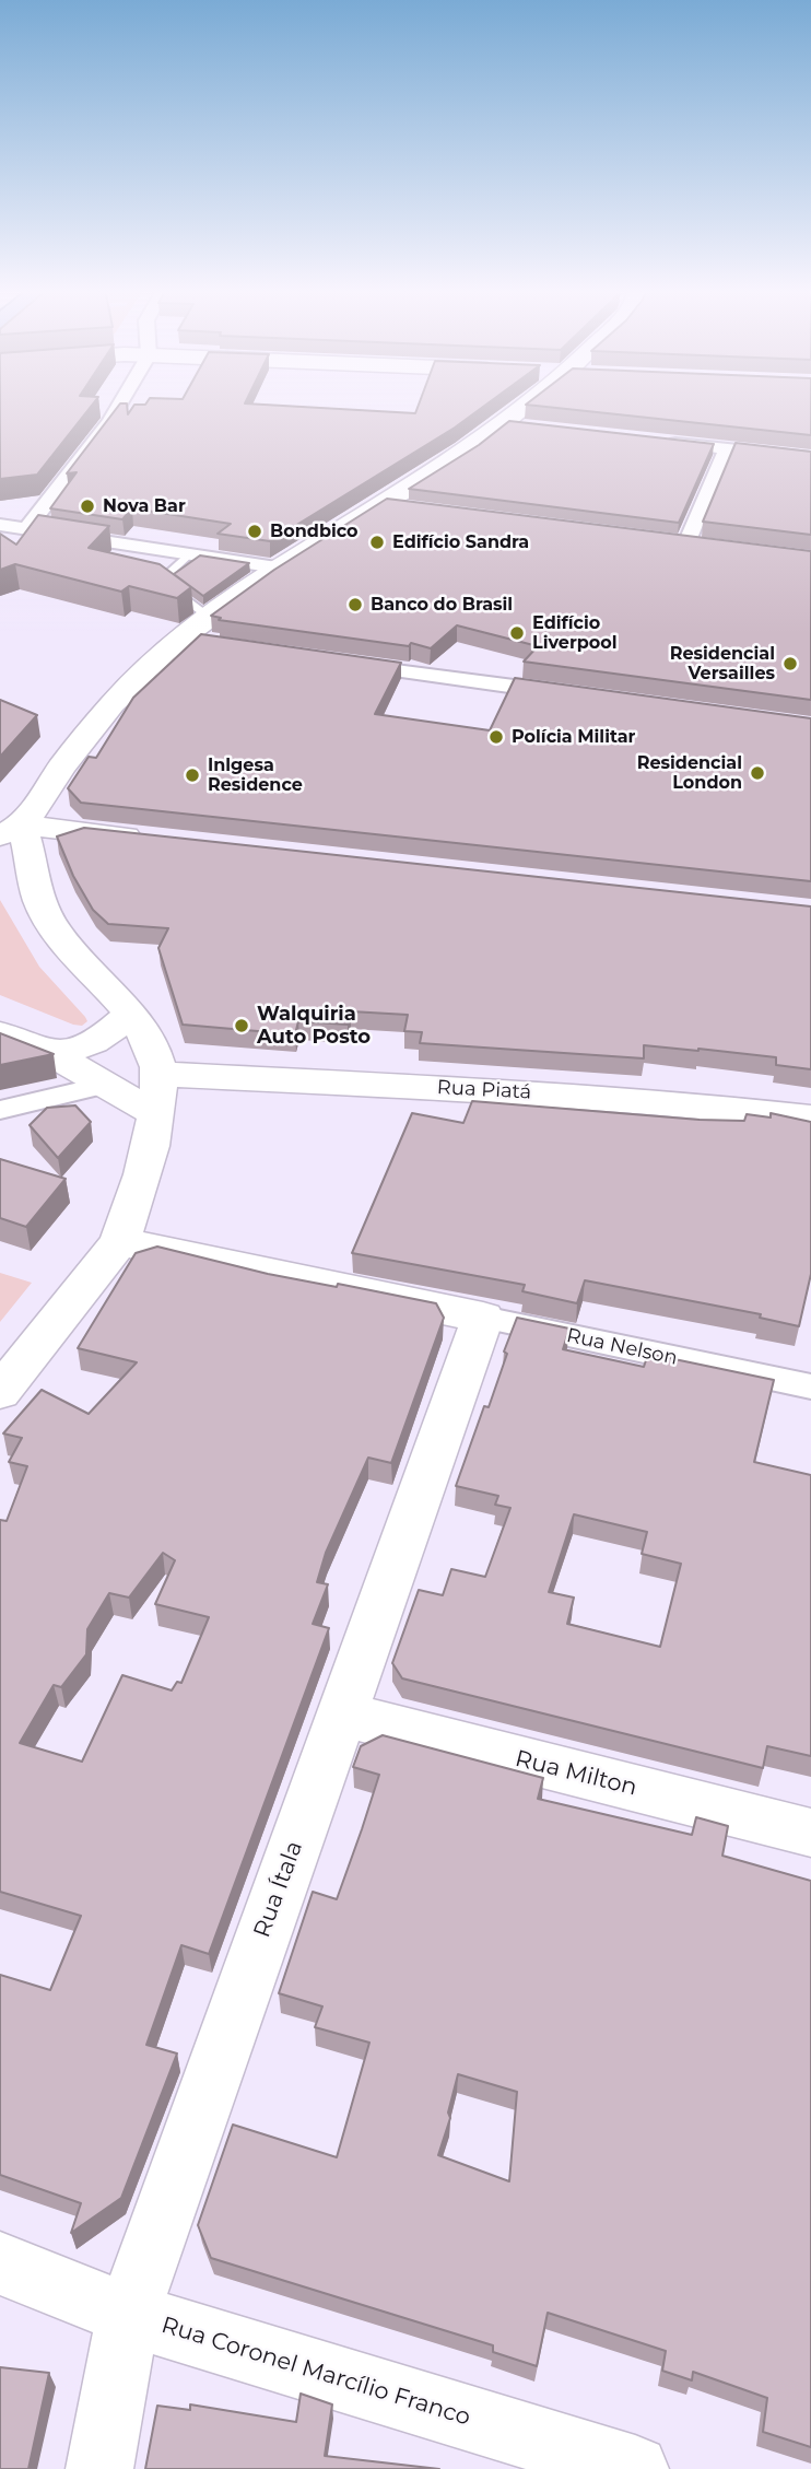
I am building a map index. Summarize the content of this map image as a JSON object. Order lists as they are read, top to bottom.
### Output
{
  "streets": {
    "main road": [
      "Rua Piatá",
      "Rua Nelson",
      "Rua Milton",
      "Rua Ítala",
      "Rua Coronel Marcílio Franco"
    ]
  },
  "crossings": [
    ["Rua Nelson", "Rua Ítala"],
    ["Rua Milton", "Rua Ítala"],
    ["Rua Ítala", "Rua Coronel Marcílio Franco"]
  ],
  "places": [
    "Nova Bar",
    "Bondbico",
    "Edifício Sandra",
    "Banco do Brasil",
    "Edifício Liverpool",
    "Residencial Versailles",
    "Polícia Militar",
    "Residencial London",
    "Inlgesa Residence",
    "Walquiria Auto Posto"
  ]
}
